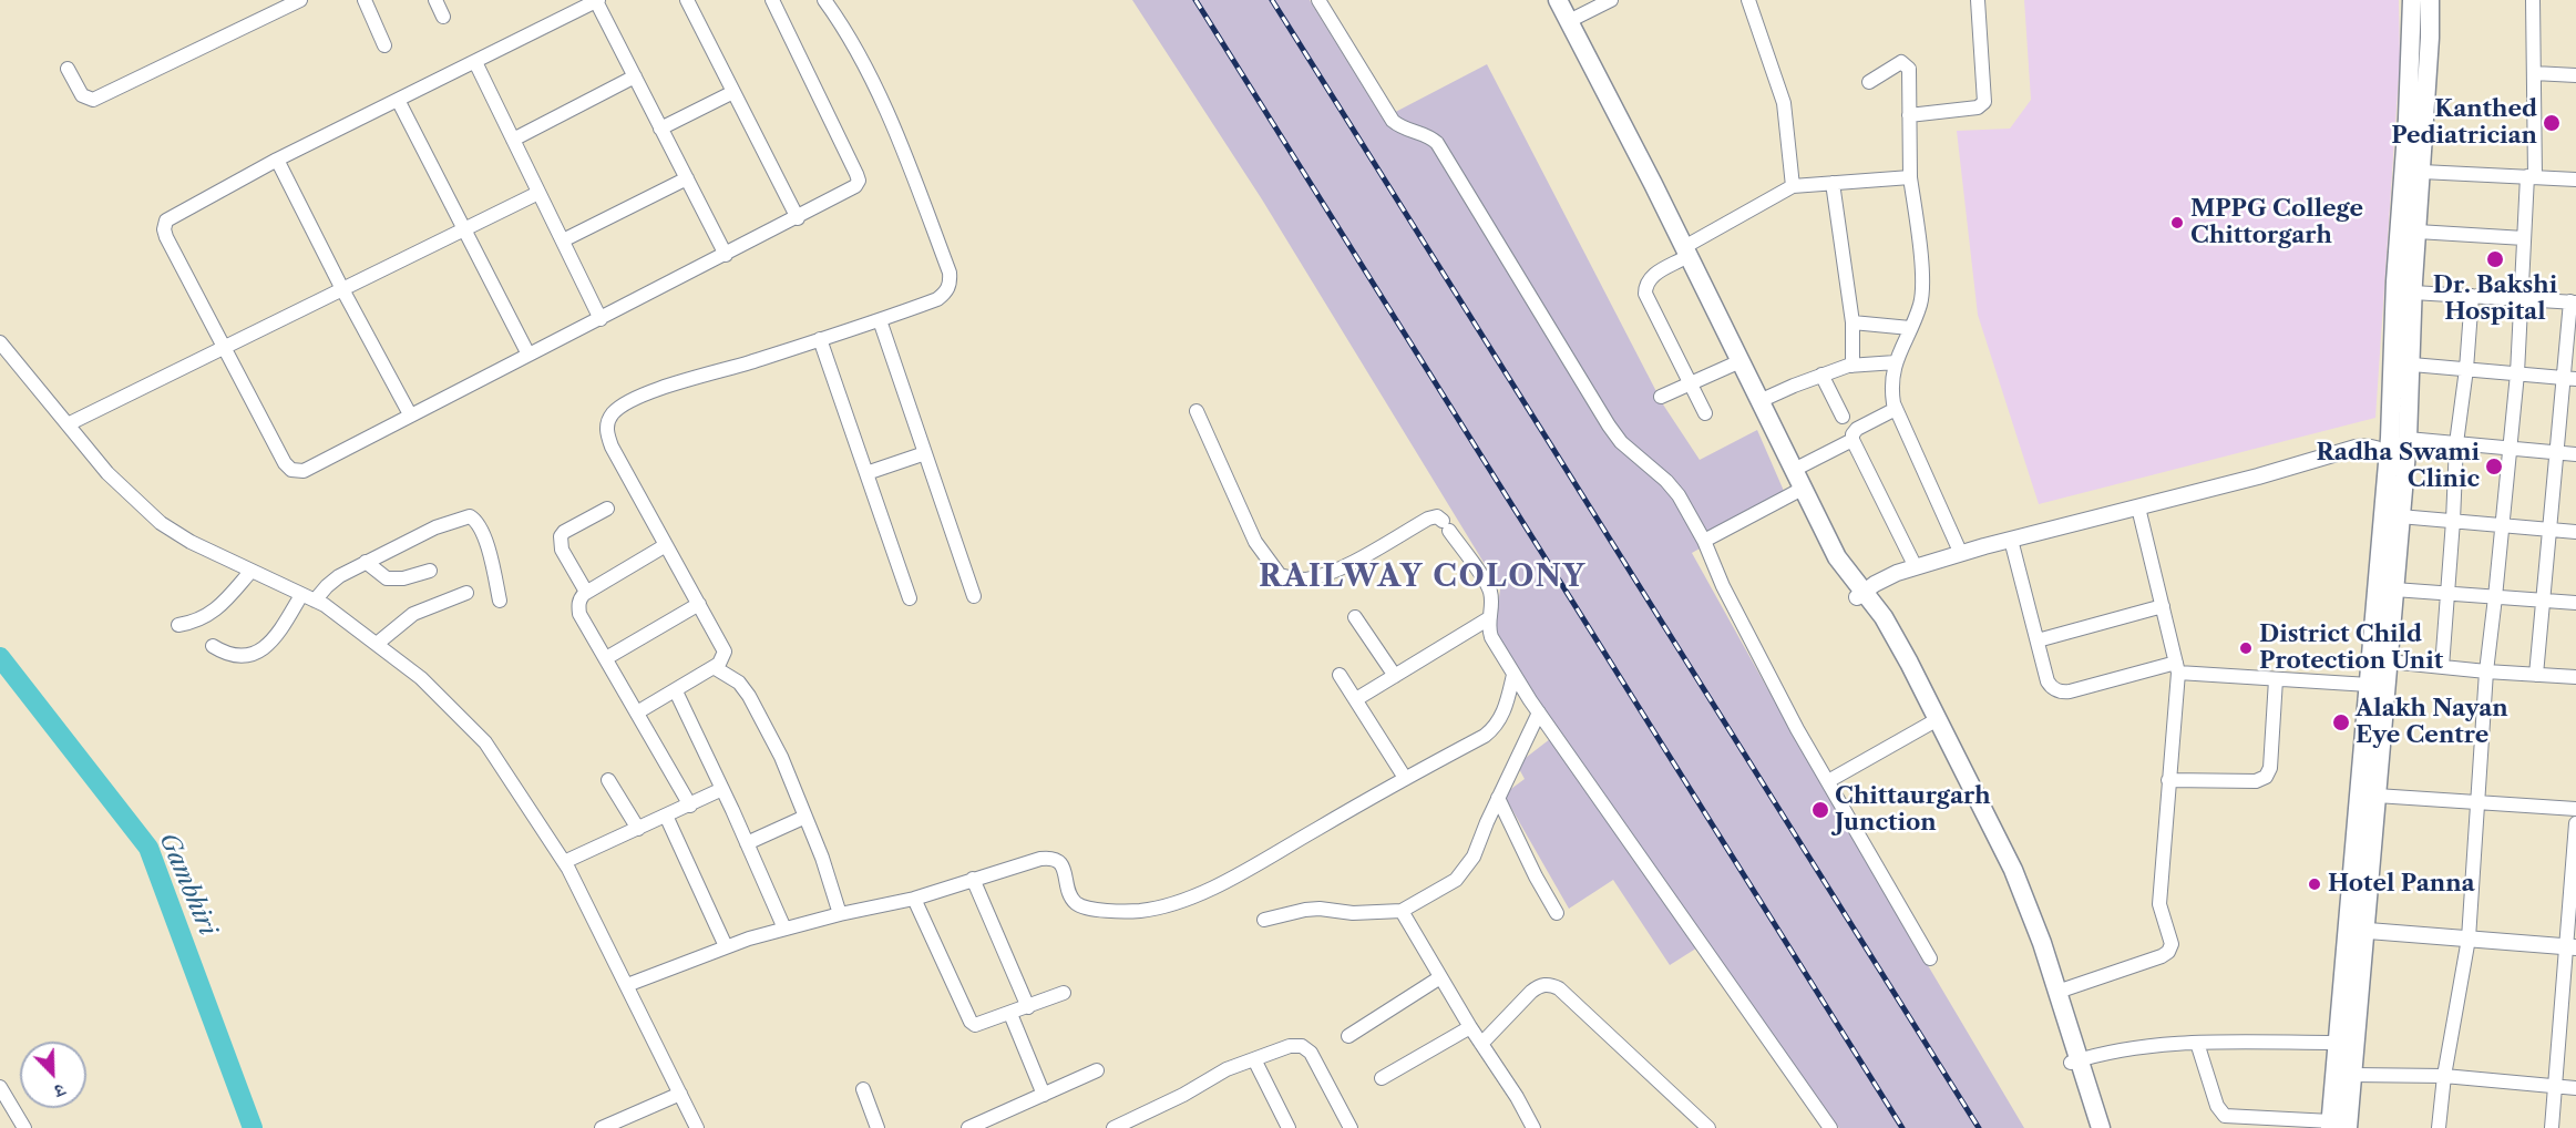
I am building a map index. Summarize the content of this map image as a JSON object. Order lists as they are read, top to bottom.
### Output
{
  "districts": ["RAILWAY COLONY"],
  "water": ["Gambhiri"],
  "places": [
    "Kanthed Pediatrician",
    "MPPG College Chittorgarh",
    "Dr. Bakshi Hospital",
    "Radha Swami Clinic",
    "District Child Protection Unit",
    "Alakh Nayan Eye Centre",
    "Chittaurgarh Junction",
    "Hotel Panna"
  ],
  "north": "bottom right"
}
